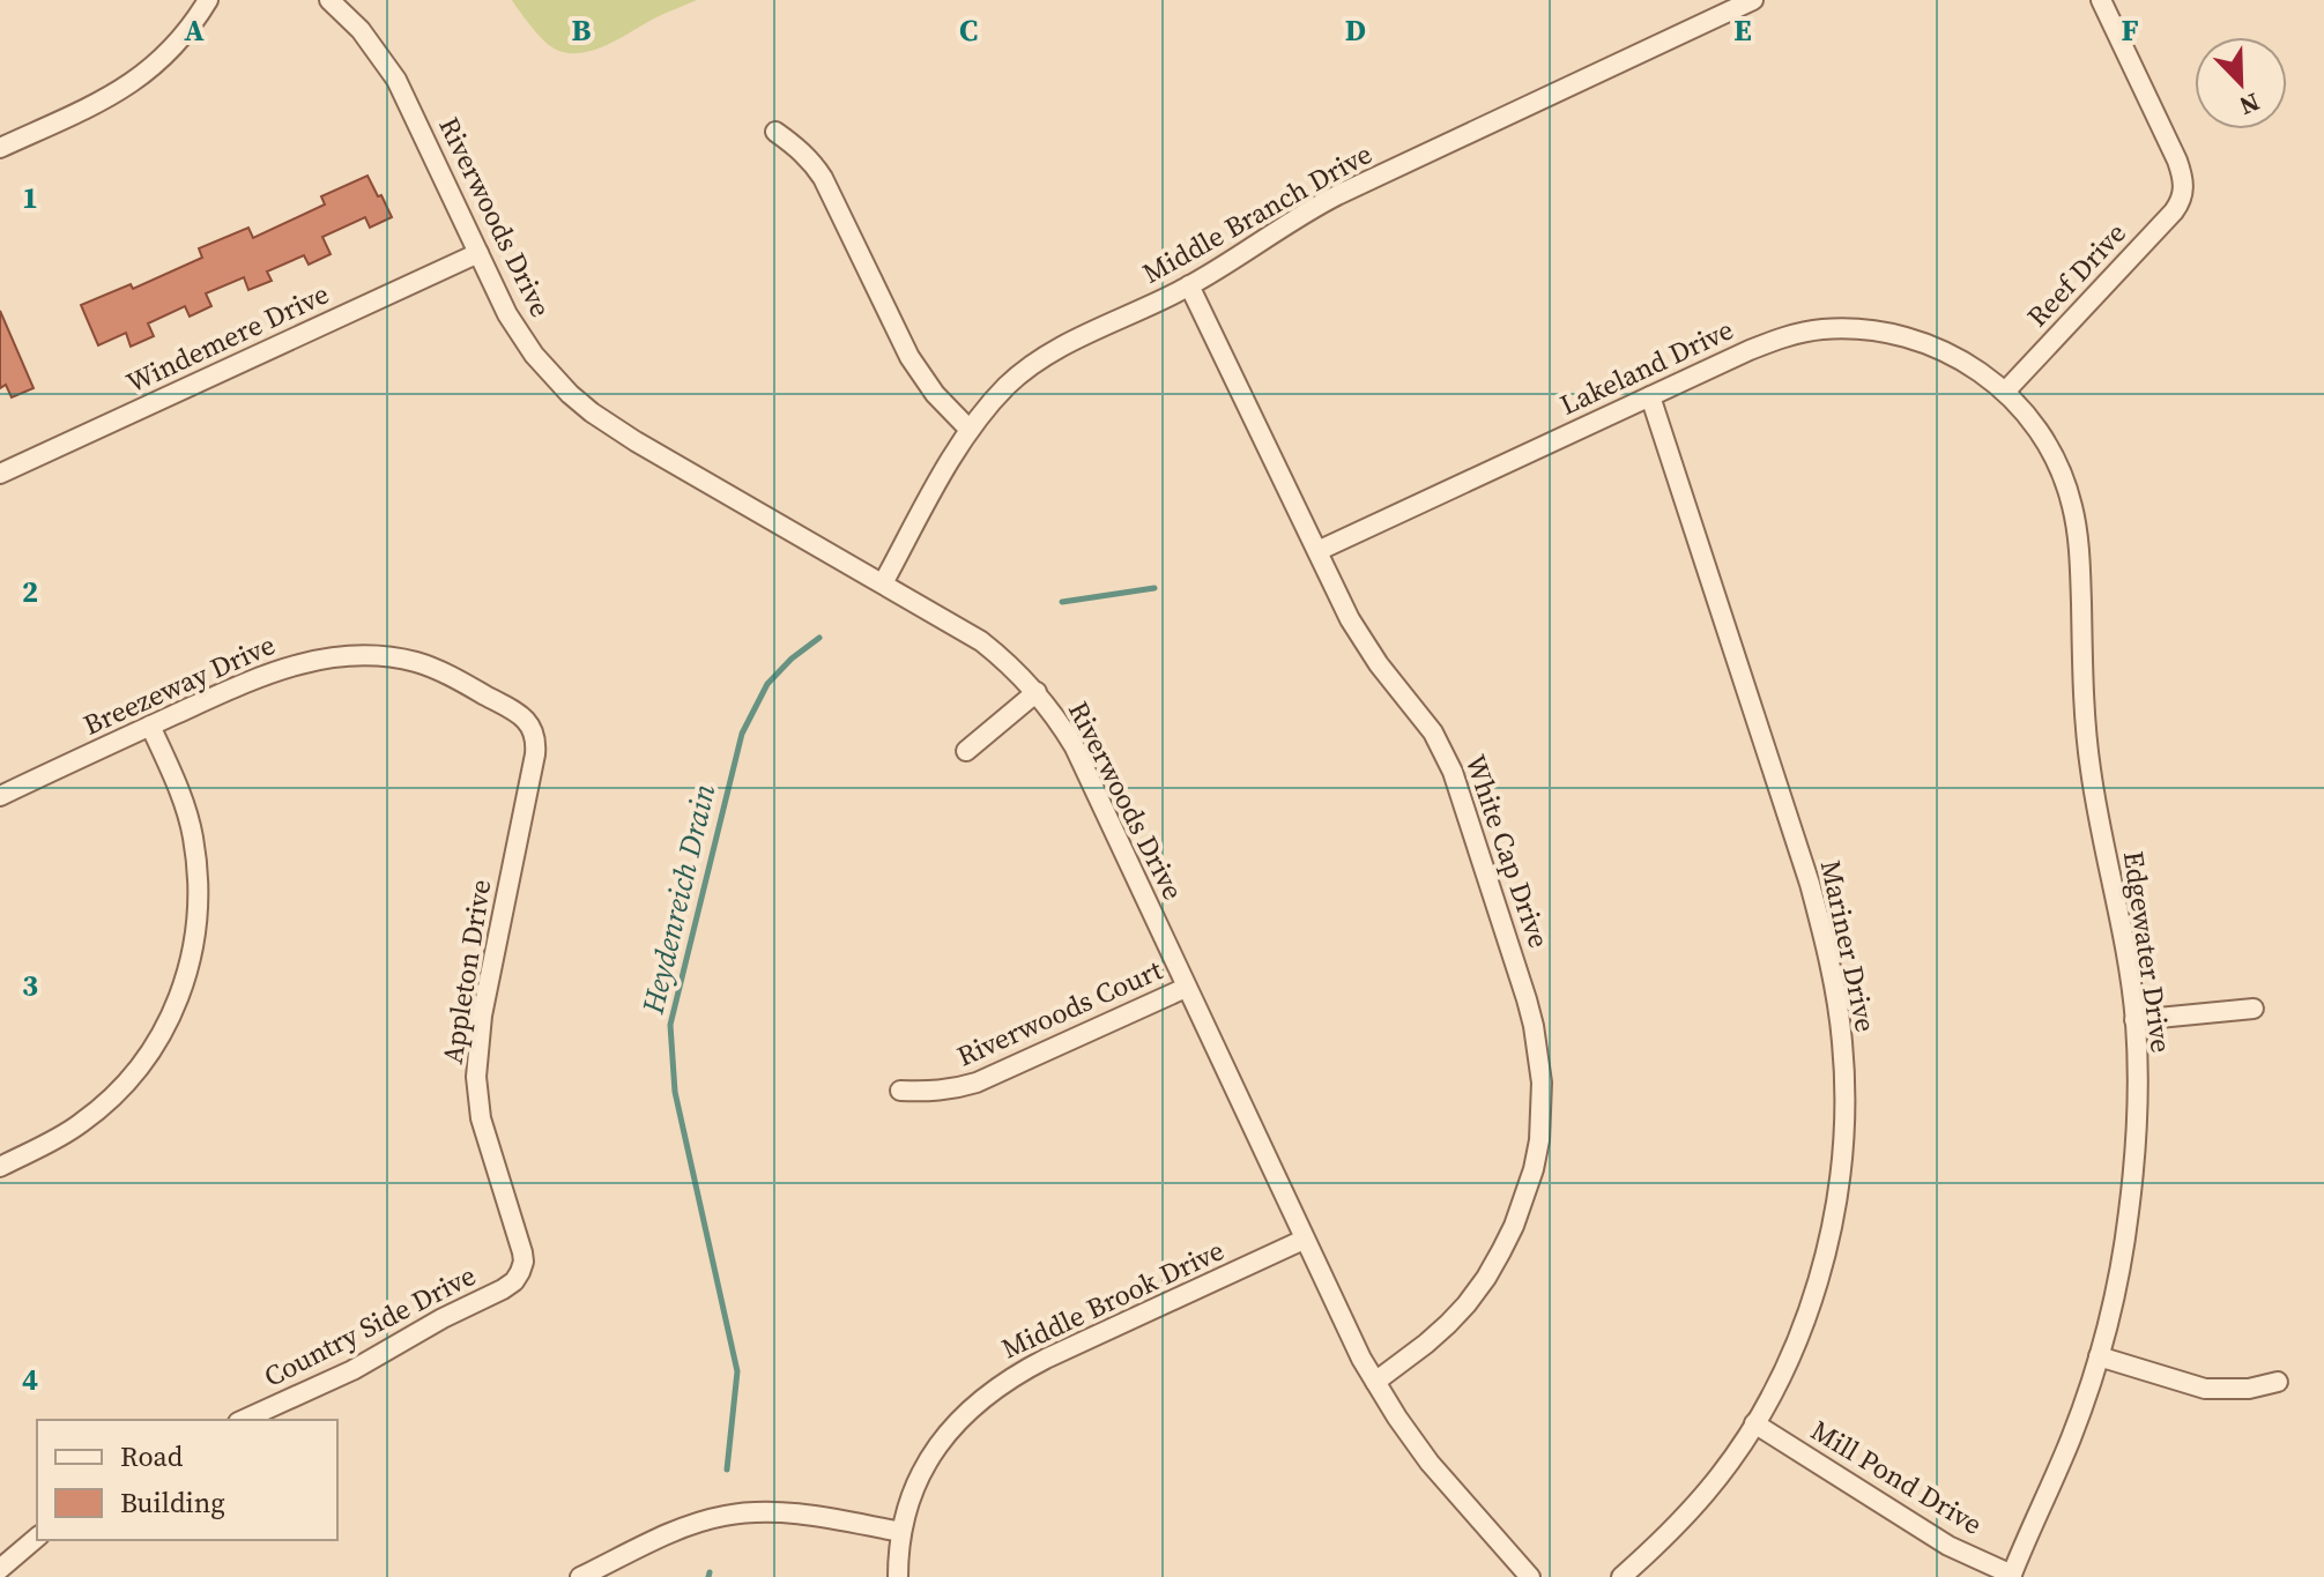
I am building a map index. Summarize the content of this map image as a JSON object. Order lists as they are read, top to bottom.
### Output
{
  "streets": {
    "street": [
      "Middle Branch Drive",
      "Riverwoods Drive",
      "Reef Drive",
      "Windemere Drive",
      "Lakeland Drive",
      "Breezeway Drive",
      "White Cap Drive",
      "Mariner Drive",
      "Edgewater Drive",
      "Appleton Drive",
      "Riverwoods Court",
      "Middle Brook Drive",
      "Country Side Drive",
      "Mill Pond Drive"
    ]
  },
  "crossings": [
    ["Middle Branch Drive", "Riverwoods Drive"],
    ["Middle Branch Drive", "White Cap Drive"],
    ["Riverwoods Drive", "Windemere Drive"],
    ["Riverwoods Drive", "White Cap Drive"],
    ["Riverwoods Drive", "Riverwoods Court"],
    ["Riverwoods Drive", "Middle Brook Drive"],
    ["Reef Drive", "Lakeland Drive"],
    ["Reef Drive", "Edgewater Drive"],
    ["Lakeland Drive", "White Cap Drive"],
    ["Lakeland Drive", "Mariner Drive"],
    ["Lakeland Drive", "Edgewater Drive"],
    ["Breezeway Drive", "Appleton Drive"],
    ["Mariner Drive", "Mill Pond Drive"],
    ["Edgewater Drive", "Mill Pond Drive"],
    ["Appleton Drive", "Country Side Drive"]
  ],
  "water": ["Heydenreich Drain"],
  "legend": ["Road", "Building"],
  "north": "bottom right",
  "grid": {
    "columns": [
      "A",
      "B",
      "C",
      "D",
      "E",
      "F"
    ],
    "rows": [
      "1",
      "2",
      "3",
      "4"
    ]
  }
}
